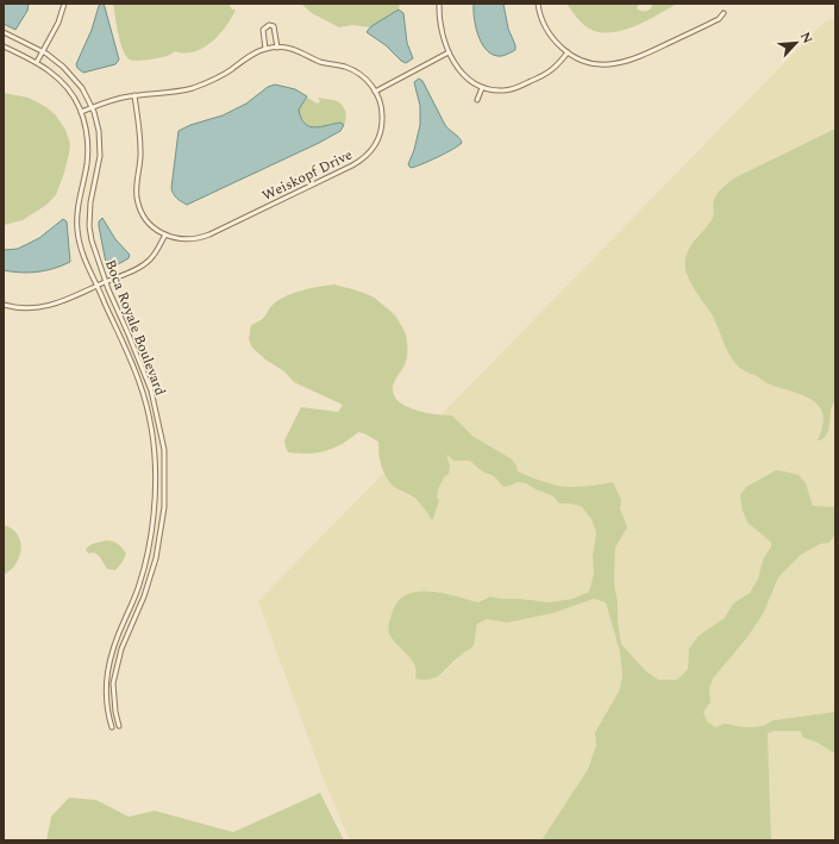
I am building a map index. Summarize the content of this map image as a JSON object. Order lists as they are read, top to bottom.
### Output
{
  "streets": {
    "street": ["Weiskopf Drive", "Boca Royale Boulevard"]
  },
  "crossings": [
    ["Weiskopf Drive", "Boca Royale Boulevard"]
  ],
  "north": "top right"
}
